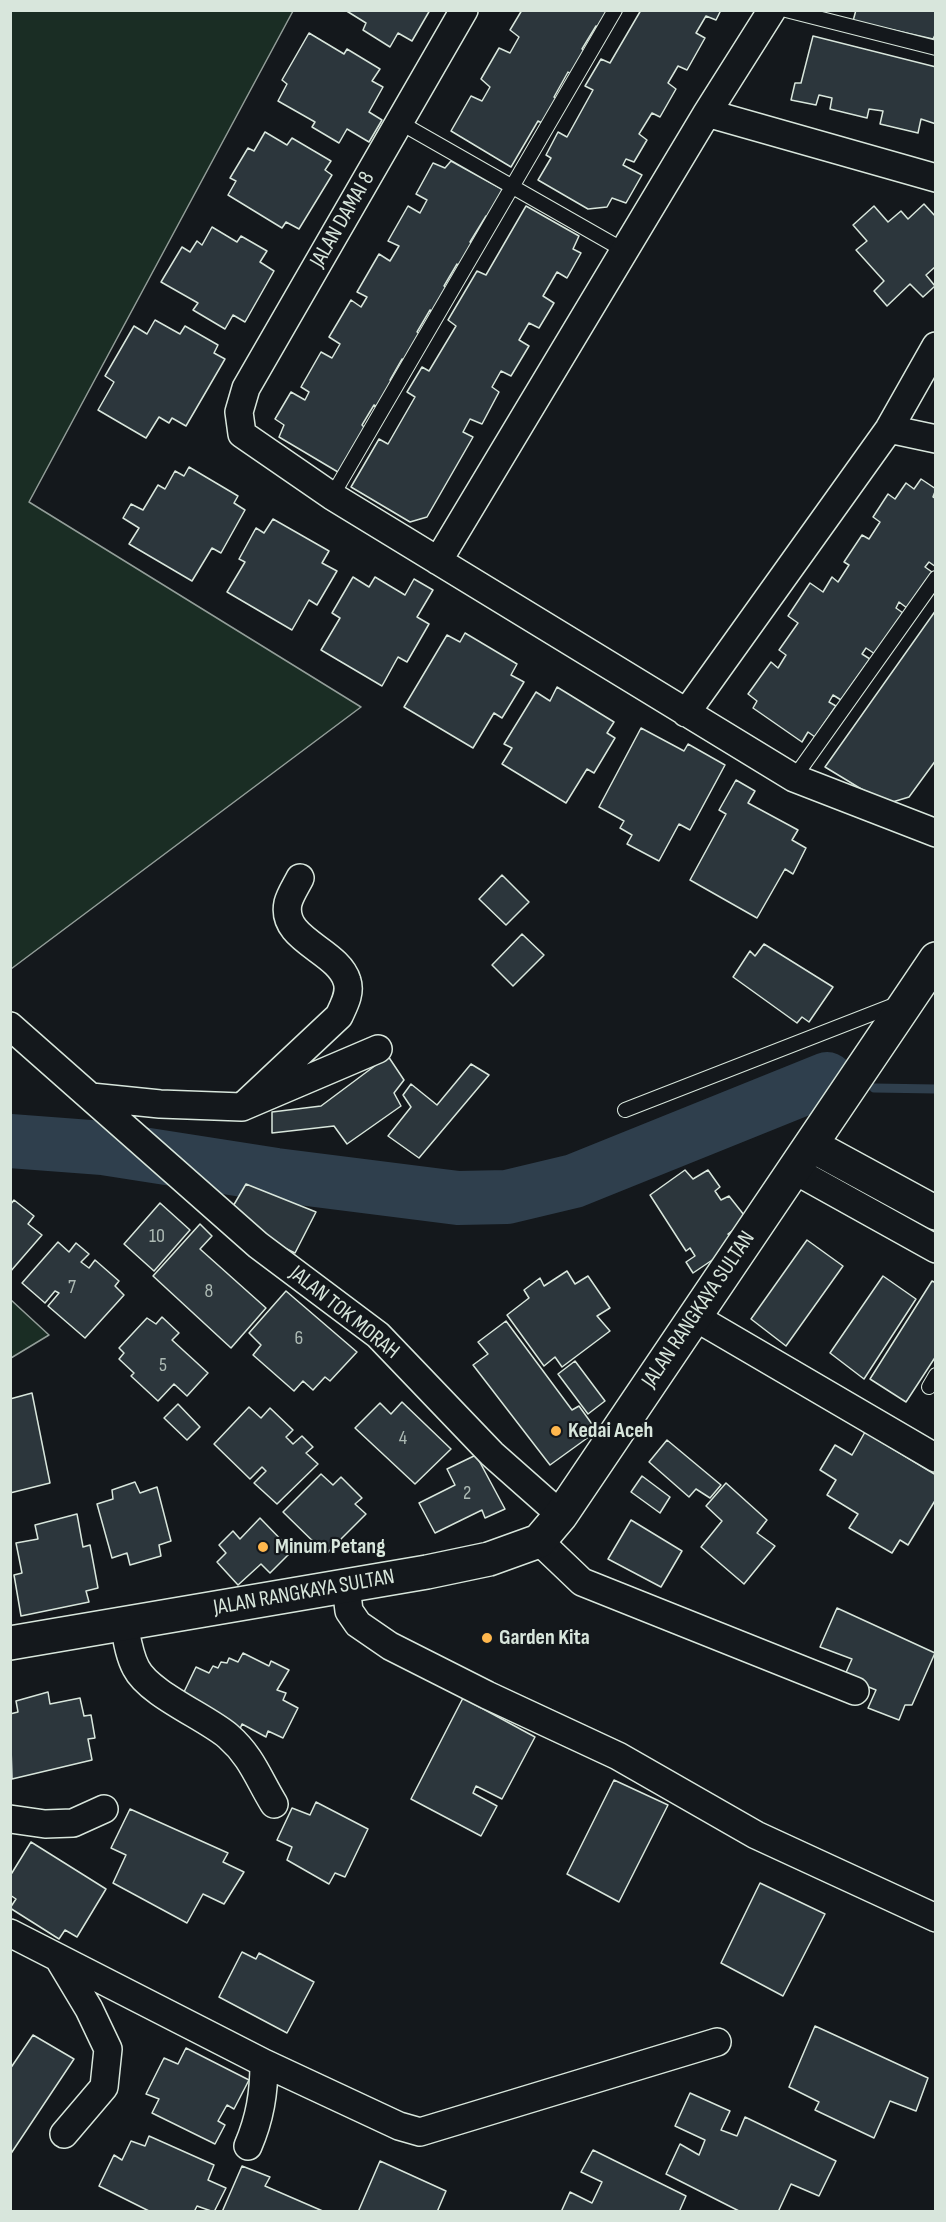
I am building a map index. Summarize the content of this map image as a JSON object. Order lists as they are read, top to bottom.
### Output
{
  "streets": {
    "street": ["JALAN DAMAI 8", "JALAN RANGKAYA SULTAN", "JALAN TOK MORAH"]
  },
  "crossings": [
    ["JALAN RANGKAYA SULTAN", "JALAN TOK MORAH"]
  ],
  "places": ["Kedai Aceh", "Minum Petang", "Garden Kita"],
  "house_numbers": [
    "10",
    "7",
    "8",
    "6",
    "5",
    "4",
    "2"
  ]
}
